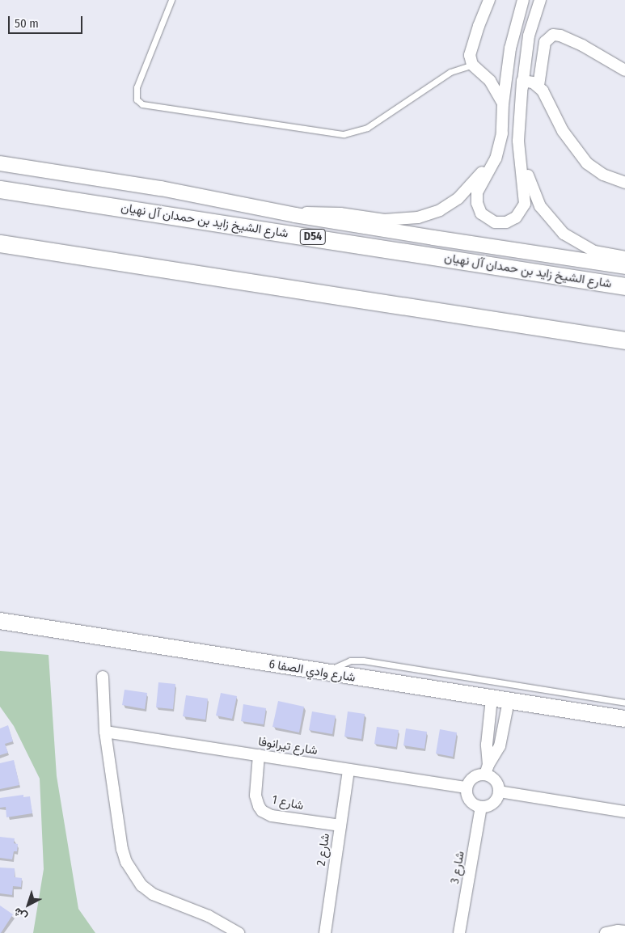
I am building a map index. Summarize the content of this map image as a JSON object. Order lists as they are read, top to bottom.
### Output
{
  "streets": {
    "main road": ["شارع الشيخ زايد بن حمدان آل نهيان", "D54", "شارع وادي الصفا 6"],
    "street": [
      "شارع تيرانوفا",
      "شارع 1",
      "شارع 2",
      "شارع 3"
    ]
  },
  "crossings": [
    ["شارع تيرانوفا", "شارع 1"],
    ["شارع تيرانوفا", "شارع 2"],
    ["شارع 1", "شارع 2"]
  ],
  "scale_bar": "50 m",
  "north": "bottom left"
}
